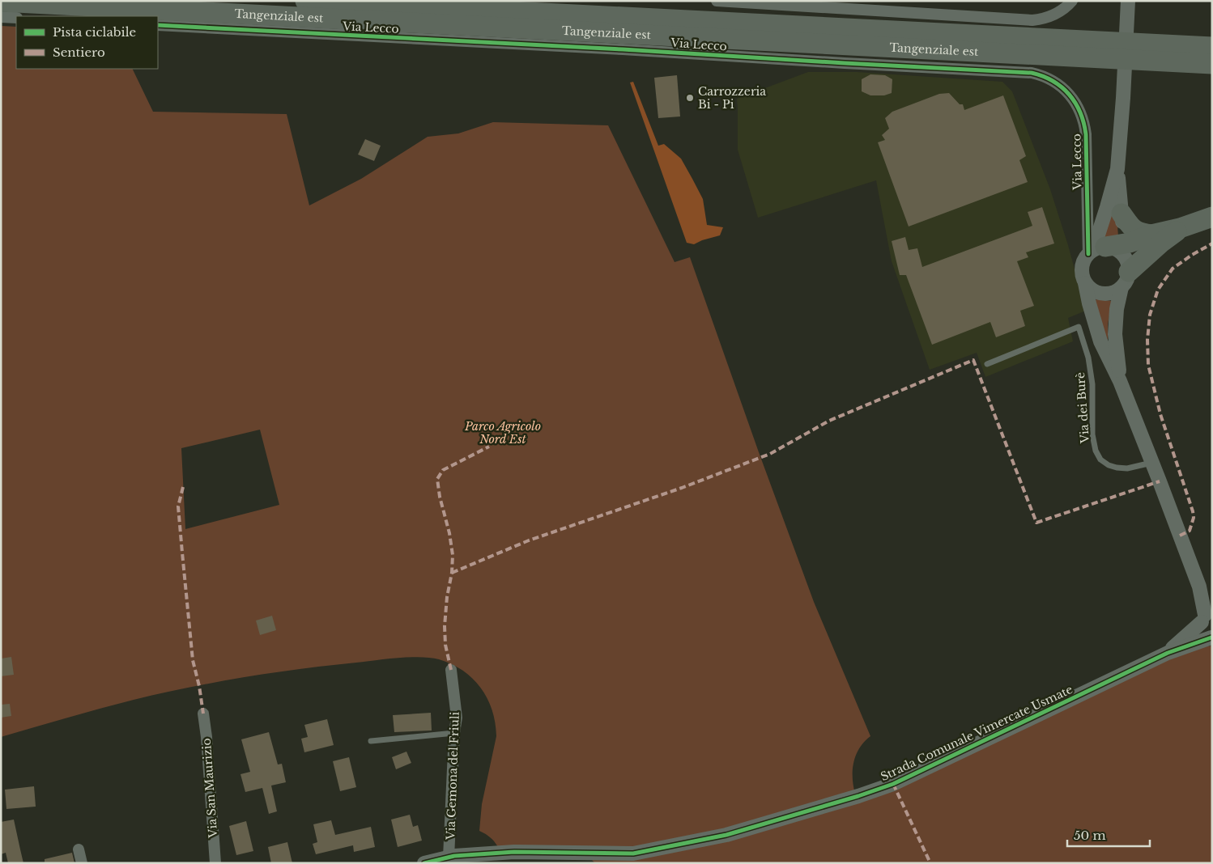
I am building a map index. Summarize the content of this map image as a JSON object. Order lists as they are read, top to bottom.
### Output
{
  "streets": {
    "highway": ["Tangenziale est"],
    "street": [
      "Via Lecco",
      "Strada Comunale Vimercate Usmate",
      "Via Gemona del Friuli",
      "Via San Maurizio"
    ],
    "lane": ["Via dei Burè"]
  },
  "crossings": [
    ["Strada Comunale Vimercate Usmate", "Via Gemona del Friuli"]
  ],
  "parks": ["Parco Agricolo Nord Est"],
  "places": ["Carrozzeria Bi - Pi"],
  "legend": ["Pista ciclabile", "Sentiero"],
  "scale_bar": "50 m"
}
